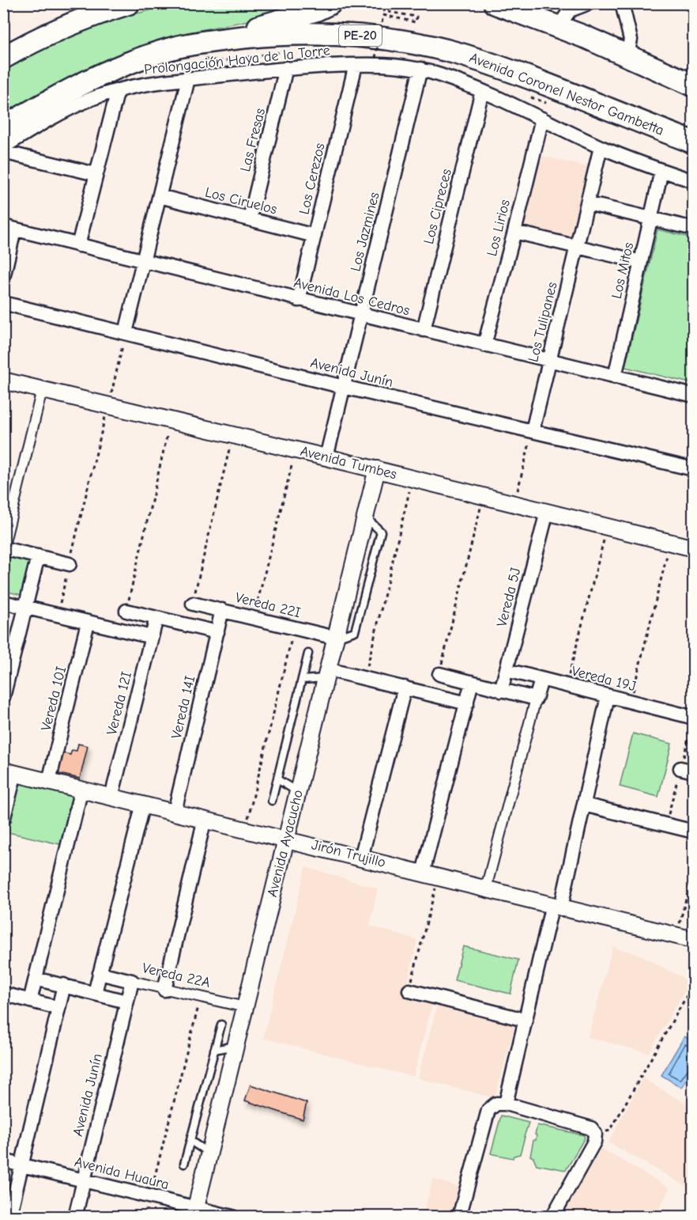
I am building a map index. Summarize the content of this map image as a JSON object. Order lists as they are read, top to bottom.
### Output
{
  "streets": {
    "highway": ["PE-20", "Avenida Coronel Nestor Gambetta"],
    "street": [
      "Prolongación Haya de la Torre",
      "Las Fresas",
      "Los Cerezos",
      "Los Ciruelos",
      "Los Cipreces",
      "Los Lirios",
      "Los Jazmines",
      "Los Mitos",
      "Avenida Los Cedros",
      "Los Tulipanes",
      "Avenida Junín",
      "Avenida Tumbes",
      "Vereda 5J",
      "Vereda 22I",
      "Vereda 19J",
      "Vereda 10I",
      "Vereda 12I",
      "Vereda 14I",
      "Avenida Ayacucho",
      "Jirón Trujillo",
      "Vereda 22A",
      "Avenida Huaura"
    ]
  },
  "crossings": [
    ["Prolongación Haya de la Torre", "Las Fresas"],
    ["Prolongación Haya de la Torre", "Los Cerezos"],
    ["Prolongación Haya de la Torre", "Los Cipreces"],
    ["Prolongación Haya de la Torre", "Los Lirios"],
    ["Prolongación Haya de la Torre", "Los Jazmines"],
    ["Prolongación Haya de la Torre", "Los Mitos"],
    ["Prolongación Haya de la Torre", "Los Tulipanes"],
    ["Las Fresas", "Los Ciruelos"],
    ["Los Cerezos", "Los Ciruelos"],
    ["Los Cerezos", "Avenida Los Cedros"],
    ["Los Cipreces", "Avenida Los Cedros"],
    ["Los Lirios", "Avenida Los Cedros"],
    ["Los Jazmines", "Avenida Los Cedros"],
    ["Los Jazmines", "Avenida Junín"],
    ["Los Jazmines", "Avenida Tumbes"],
    ["Los Mitos", "Avenida Los Cedros"],
    ["Avenida Los Cedros", "Los Tulipanes"],
    ["Los Tulipanes", "Avenida Junín"],
    ["Avenida Junín", "Vereda 22A"],
    ["Avenida Junín", "Avenida Huaura"],
    ["Avenida Tumbes", "Vereda 5J"],
    ["Avenida Tumbes", "Avenida Ayacucho"],
    ["Vereda 5J", "Vereda 19J"],
    ["Vereda 22I", "Vereda 14I"],
    ["Vereda 22I", "Avenida Ayacucho"],
    ["Vereda 10I", "Jirón Trujillo"],
    ["Vereda 12I", "Jirón Trujillo"],
    ["Vereda 14I", "Jirón Trujillo"],
    ["Avenida Ayacucho", "Jirón Trujillo"],
    ["Avenida Ayacucho", "Vereda 22A"],
    ["Avenida Ayacucho", "Avenida Huaura"]
  ]
}
